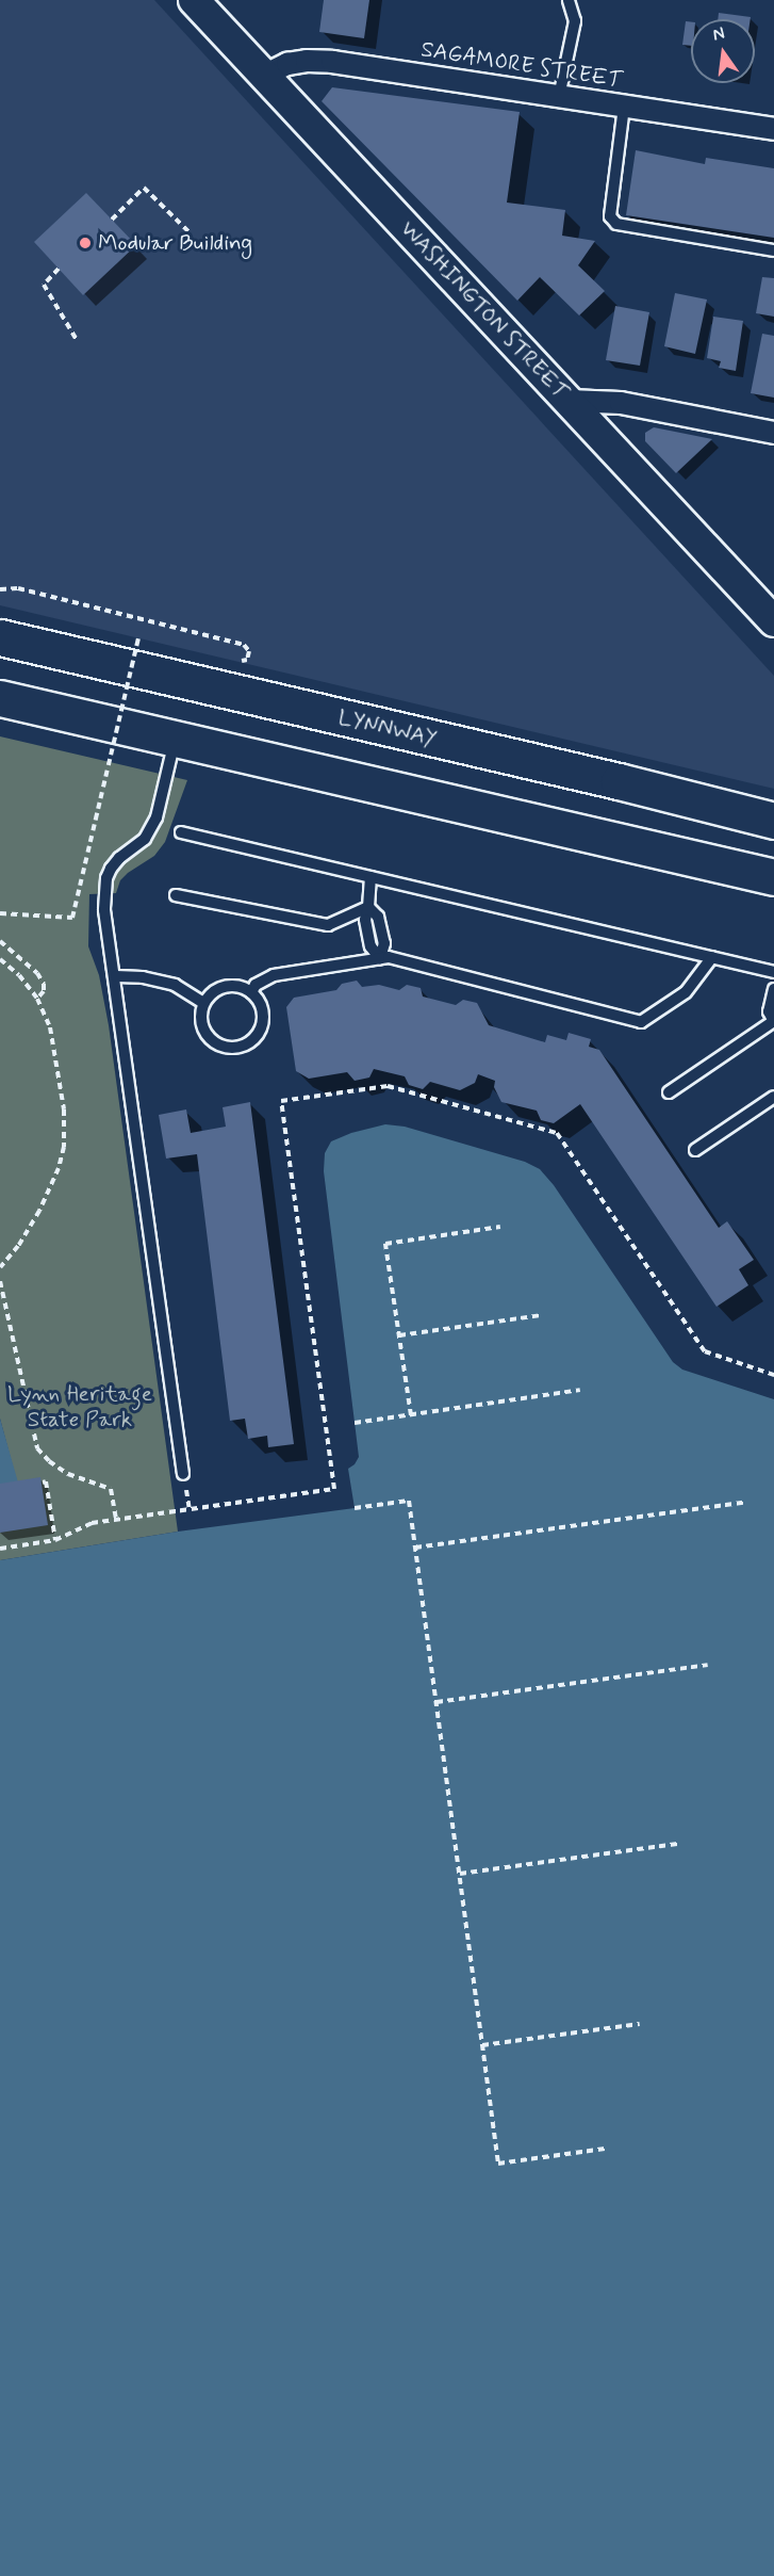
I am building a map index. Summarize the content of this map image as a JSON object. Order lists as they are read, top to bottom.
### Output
{
  "streets": {
    "highway": ["LYNNWAY"],
    "main road": ["WASHINGTON STREET"],
    "street": ["SAGAMORE STREET"]
  },
  "crossings": [
    ["SAGAMORE STREET", "WASHINGTON STREET"]
  ],
  "parks": ["Lynn Heritage State Park"],
  "places": ["Modular Building"],
  "north": "top"
}
